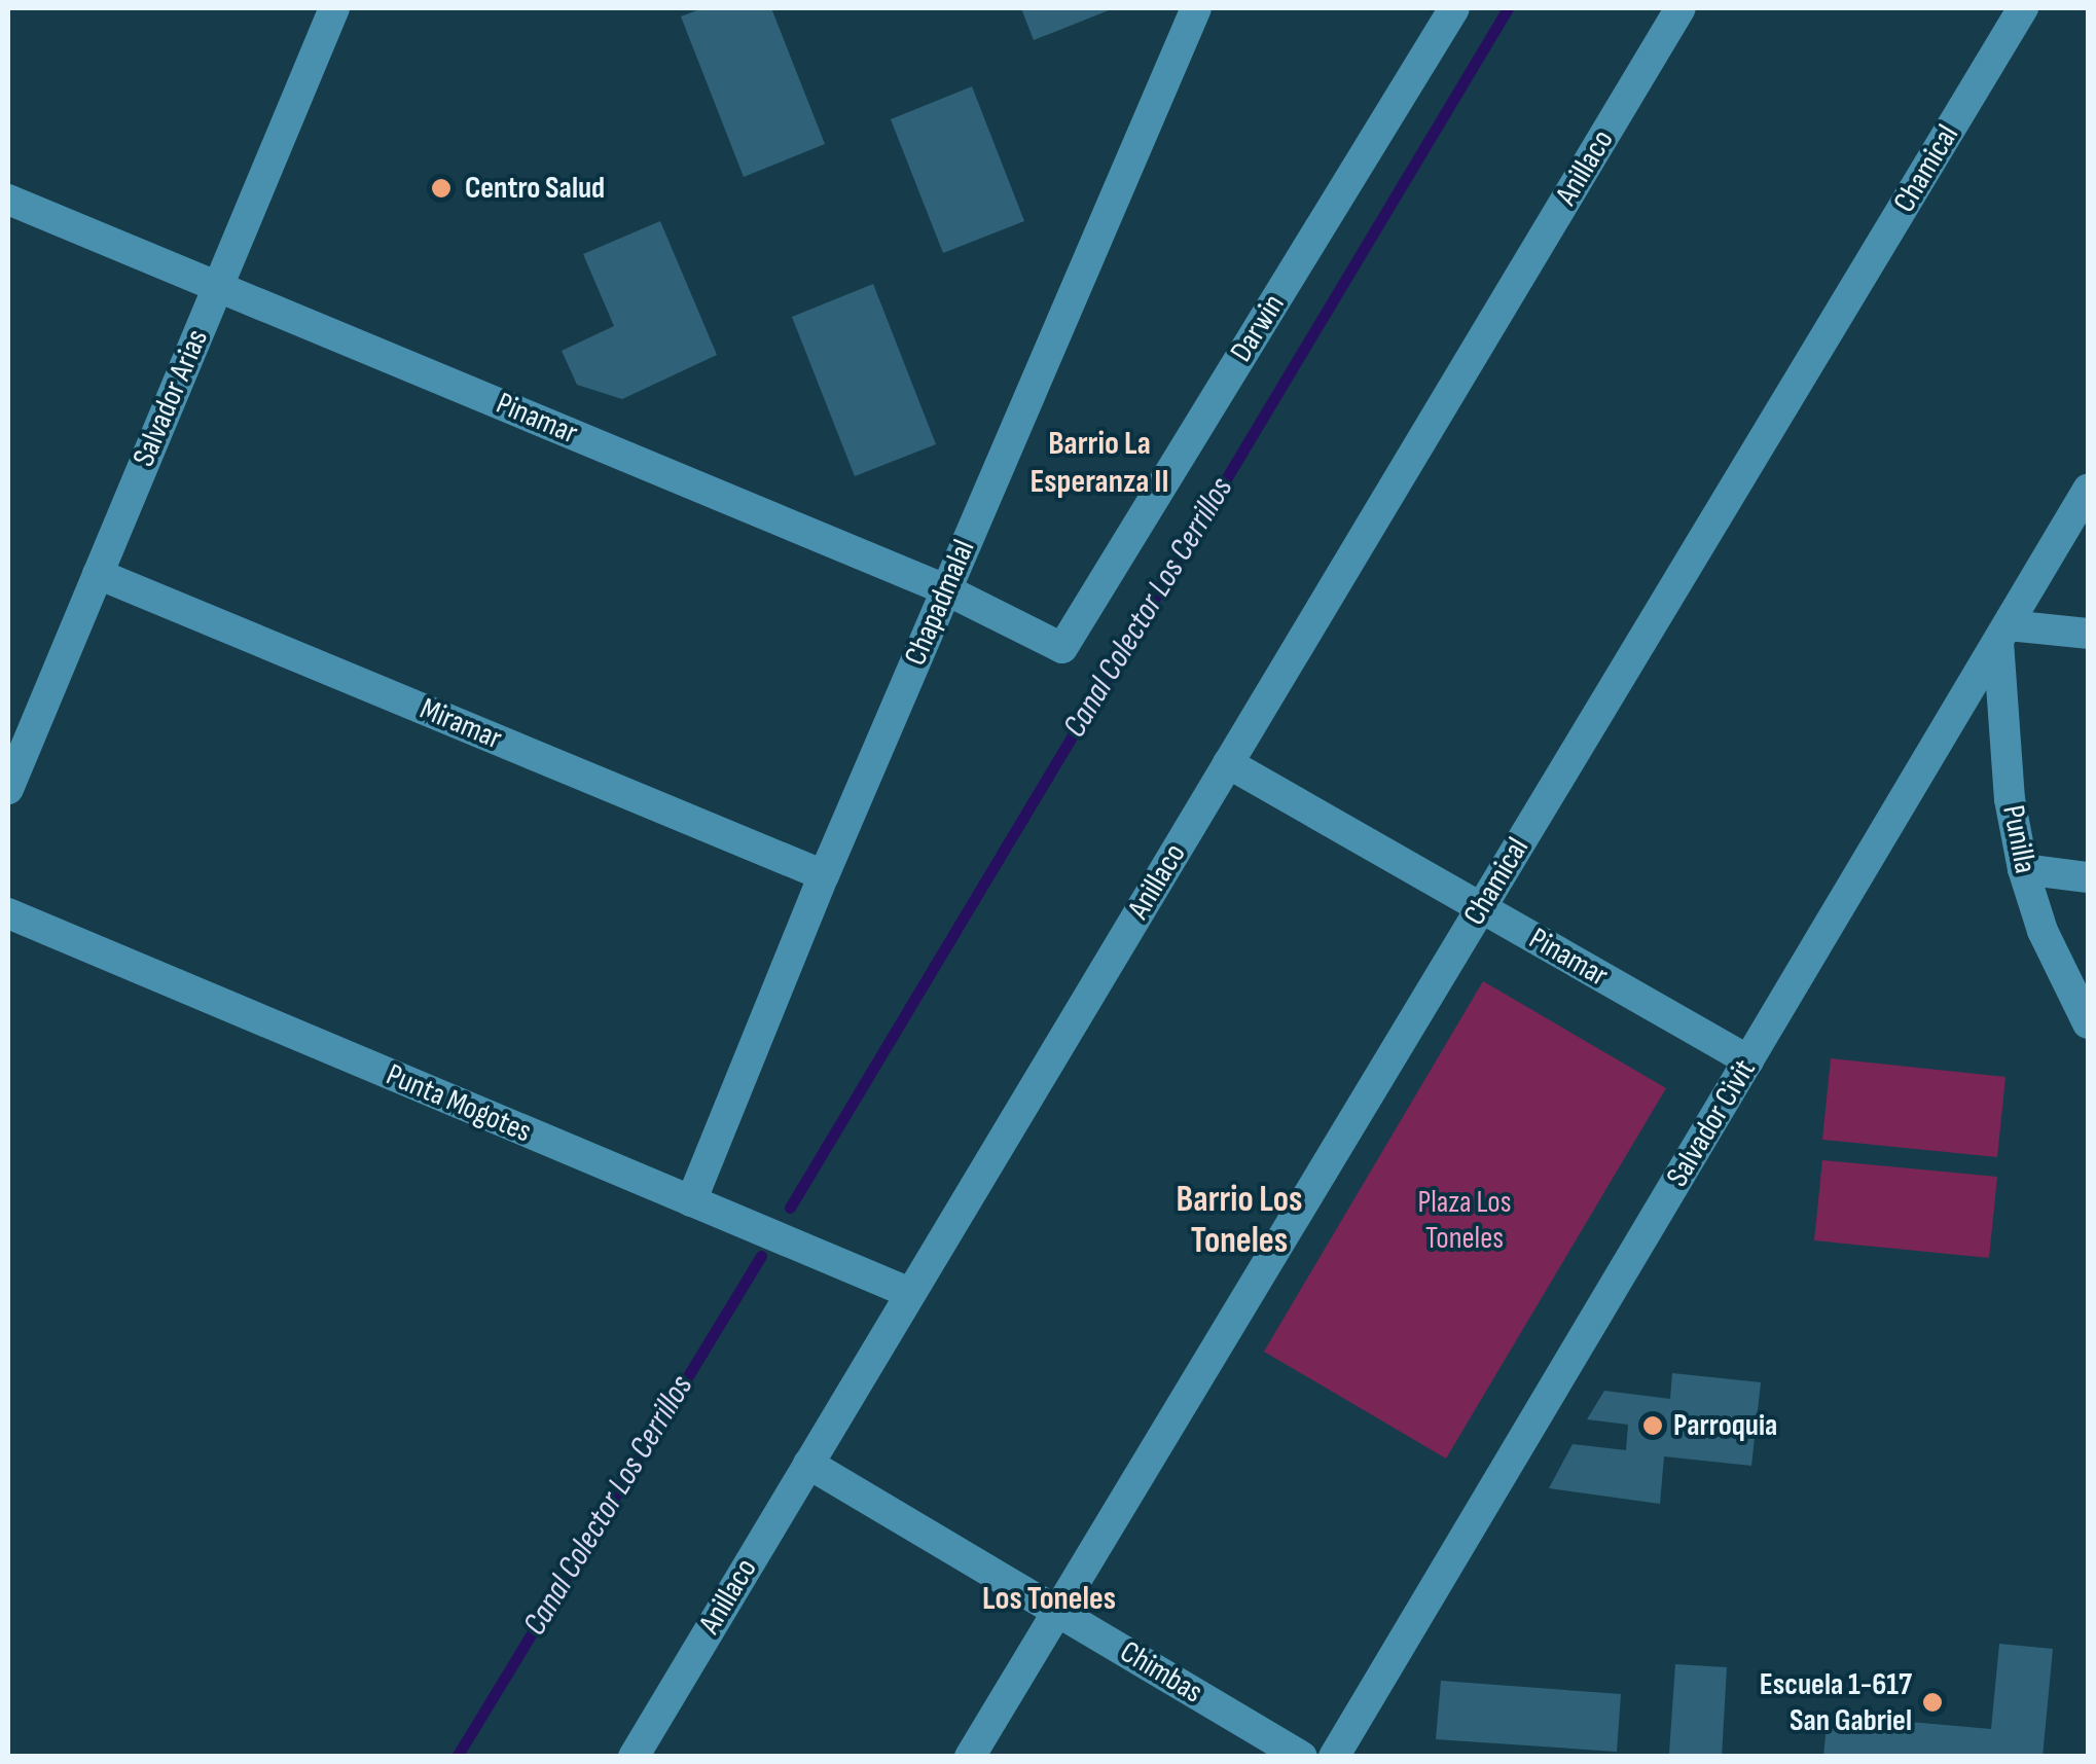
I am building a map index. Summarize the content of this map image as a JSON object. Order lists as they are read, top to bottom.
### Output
{
  "streets": {
    "street": [
      "Anillaco",
      "Chamical",
      "Darwin",
      "Salvador Arias",
      "Pinamar",
      "Chapadmalal",
      "Miramar",
      "Punilla",
      "Punta Mogotes",
      "Salvador Civit",
      "Chimbas"
    ]
  },
  "crossings": [
    ["Anillaco", "Pinamar"],
    ["Anillaco", "Punta Mogotes"],
    ["Anillaco", "Chimbas"],
    ["Chamical", "Pinamar"],
    ["Chamical", "Chimbas"],
    ["Darwin", "Pinamar"],
    ["Salvador Arias", "Pinamar"],
    ["Salvador Arias", "Miramar"],
    ["Pinamar", "Chapadmalal"],
    ["Pinamar", "Salvador Civit"],
    ["Chapadmalal", "Miramar"],
    ["Chapadmalal", "Punta Mogotes"],
    ["Punilla", "Salvador Civit"]
  ],
  "districts": ["Barrio La Esperanza II", "Barrio Los Toneles", "Los Toneles"],
  "water": ["Canal Colector Los Cerrillos"],
  "parks": ["Plaza Los Toneles"],
  "places": ["Centro Salud", "Parroquia", "Escuela 1-617 San Gabriel"]
}
